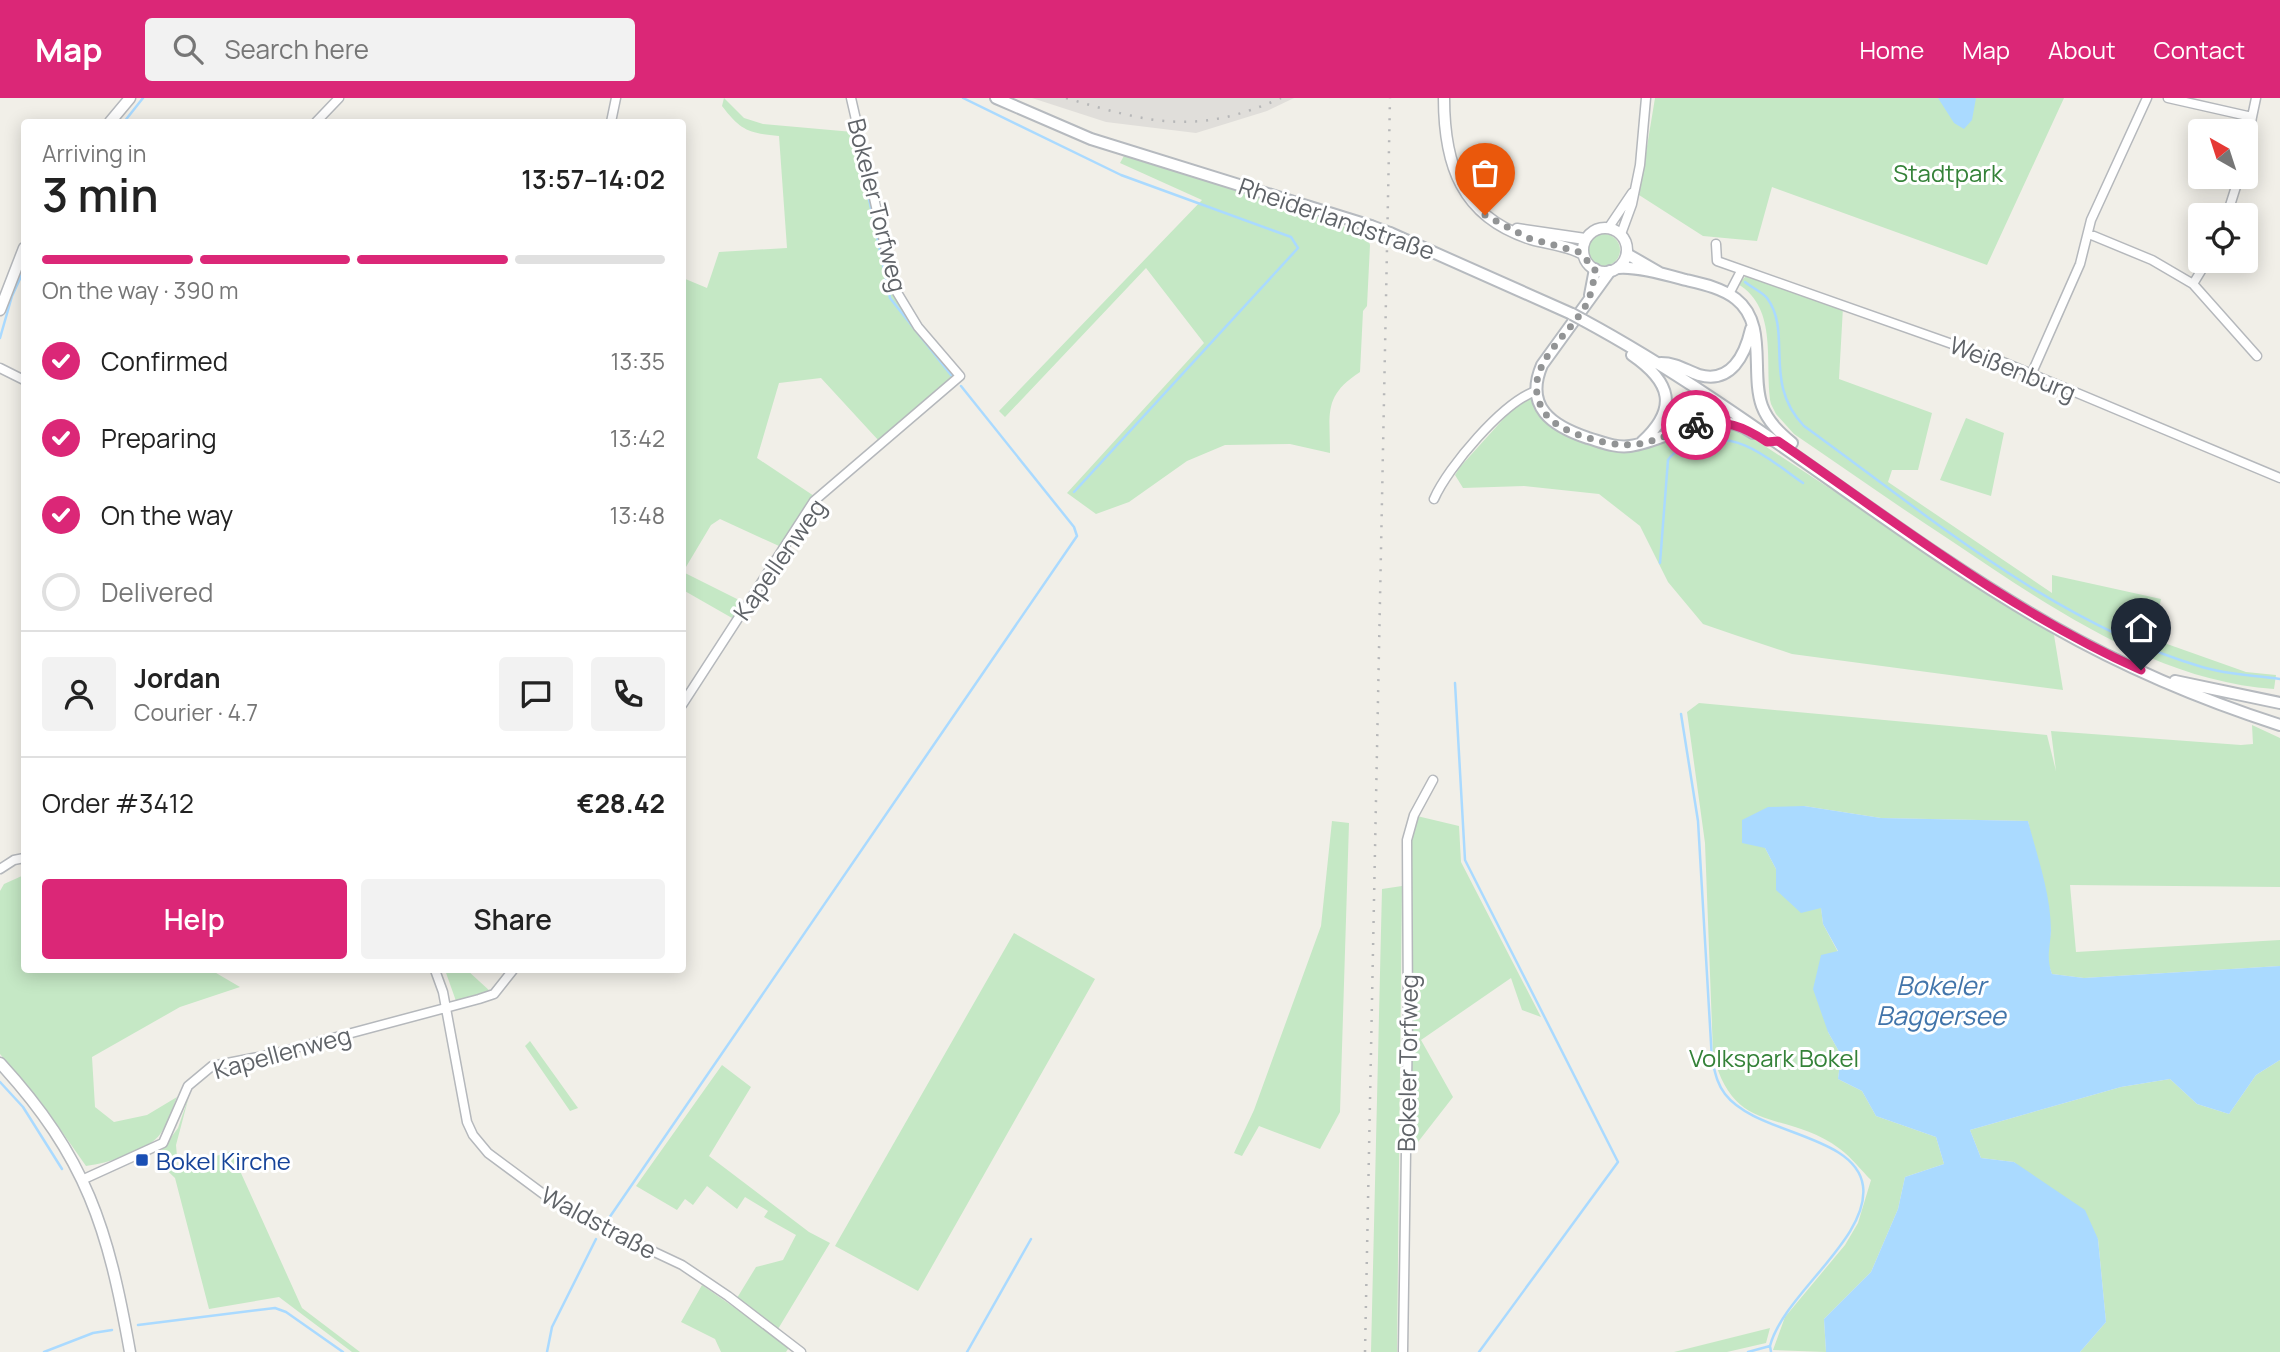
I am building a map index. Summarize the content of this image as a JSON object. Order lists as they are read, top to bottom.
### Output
{
  "streets": {
    "main road": ["Rheiderlandstraße"],
    "street": [
      "Bokeler Torfweg",
      "Weißenburg",
      "Kapellenweg",
      "Waldstraße"
    ]
  },
  "crossings": [
    ["Bokeler Torfweg", "Kapellenweg"],
    ["Kapellenweg", "Waldstraße"]
  ],
  "water": ["Bokeler Baggersee"],
  "parks": ["Stadtpark", "Volkspark Bokel"],
  "places": {
    "transit": ["Bokel Kirche"]
  },
  "north": "top left",
  "page": {
    "header": "Map",
    "search": "Search here",
    "nav": [
      "Home",
      "Map",
      "About",
      "Contact"
    ],
    "heading": ["3 min", "Arriving in", "13:57–14:02"],
    "panel": [
      "Jordan",
      "Courier · 4.7",
      "Order #3412",
      "€28.42"
    ],
    "bar": "On the way · 390 m",
    "list": [
      ["Confirmed", "13:35"],
      ["Preparing", "13:42"],
      ["On the way", "13:48"],
      "Delivered"
    ],
    "buttons": ["Help", "Share"]
  }
}
